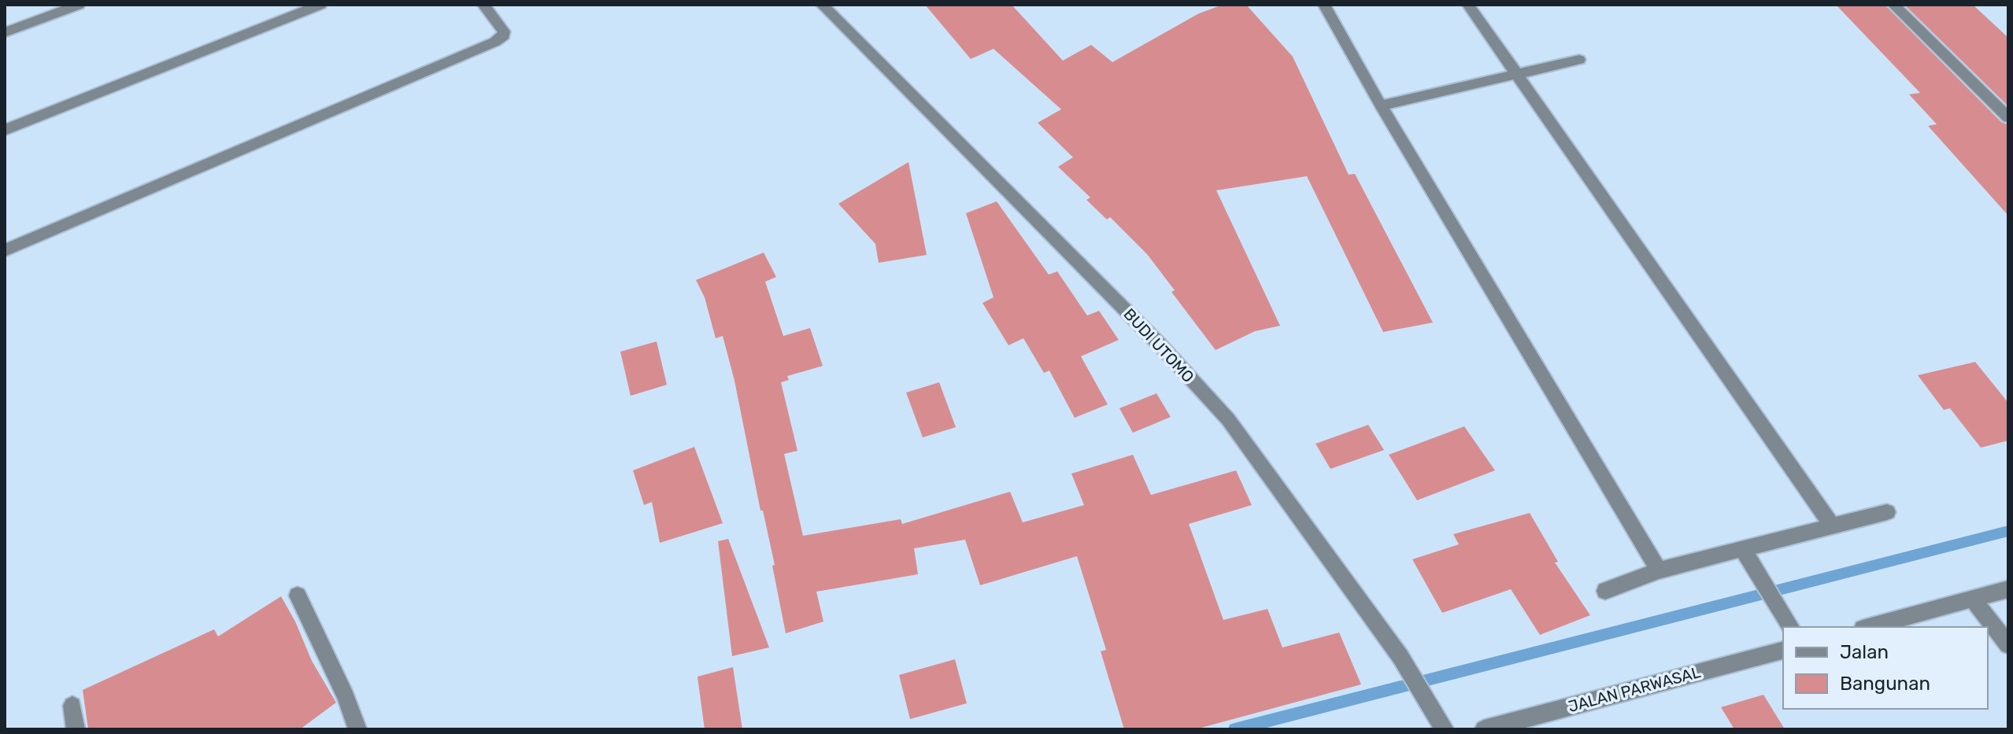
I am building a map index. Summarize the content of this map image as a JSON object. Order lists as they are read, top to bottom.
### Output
{
  "streets": {
    "street": ["BUDI UTOMO", "JALAN PARWASAL"]
  },
  "legend": ["Jalan", "Bangunan"]
}
